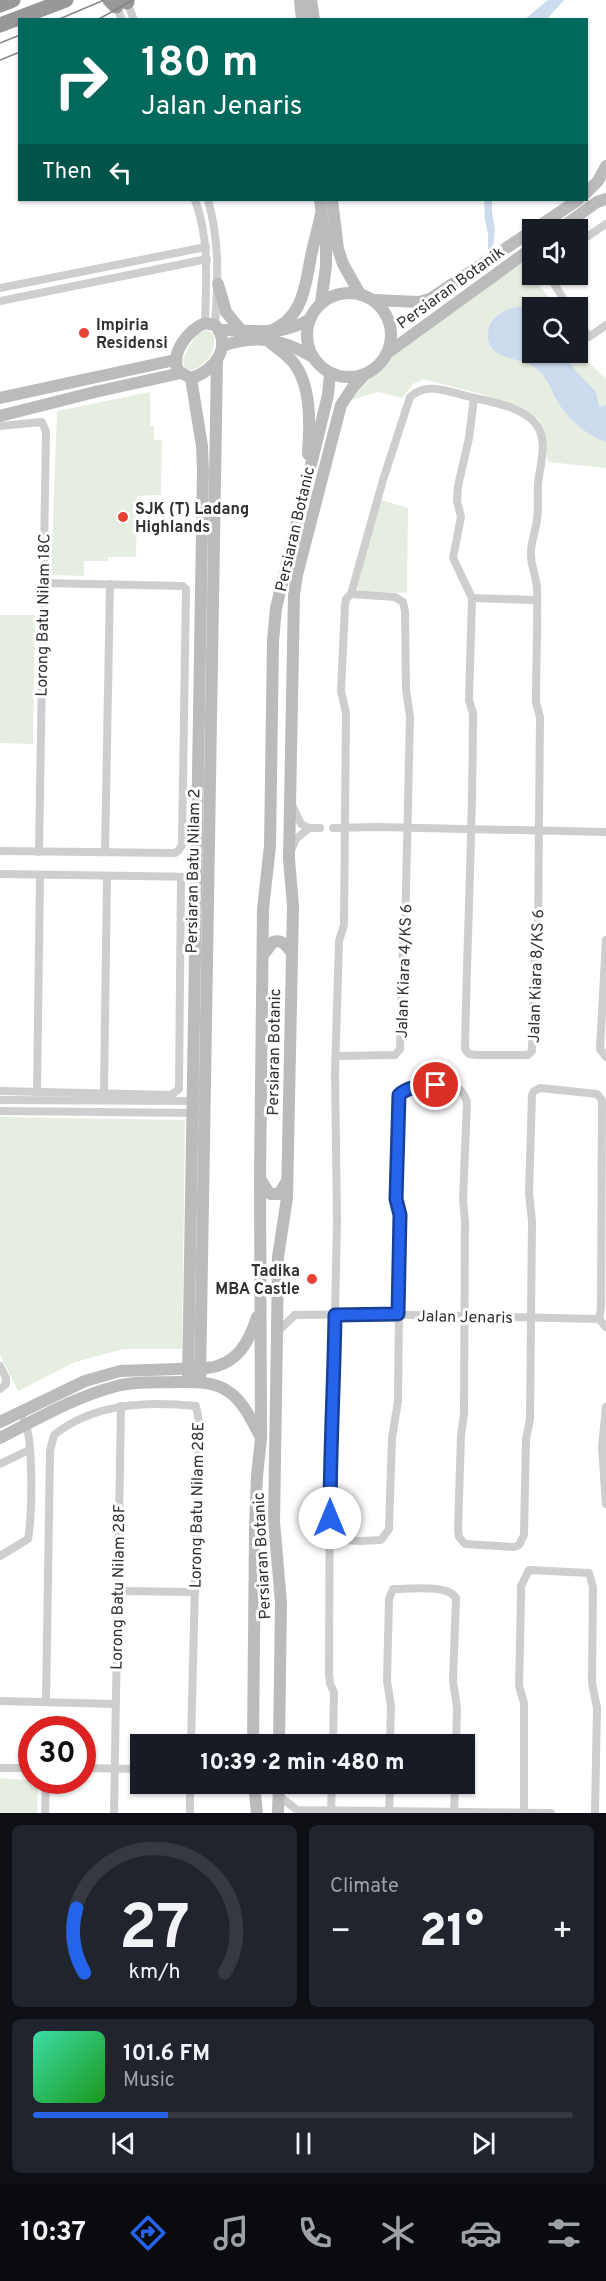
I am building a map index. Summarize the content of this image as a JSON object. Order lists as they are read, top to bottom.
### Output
{
  "streets": {
    "main road": ["Persiaran Botanik", "Persiaran Botanic", "Persiaran Batu Nilam 2"],
    "street": [
      "Lorong Batu Nilam 18C",
      "Jalan Kiara 4/KS 6",
      "Jalan Kiara 8/KS 6",
      "Jalan Jenaris",
      "Lorong Batu Nilam 28E",
      "Lorong Batu Nilam 28F"
    ]
  },
  "crossings": [
    ["Persiaran Botanik", "Persiaran Botanic"],
    ["Lorong Batu Nilam 28E", "Lorong Batu Nilam 28F"]
  ],
  "places": ["Impiria Residensi", "SJK (T) Ladang Highlands", "Tadika MBA Castle"],
  "page": {
    "turn": ["180 m", "Jalan Jenaris"],
    "then": "Then",
    "limit": "30",
    "trip": "10:39 · 2 min · 480 m",
    "tile": "Climate",
    "heat": ["−", "21°", "+"],
    "song": ["101.6 FM", "Music"],
    "tabs": "10:37",
    "gauge": ["27", "km/h"]
  }
}
